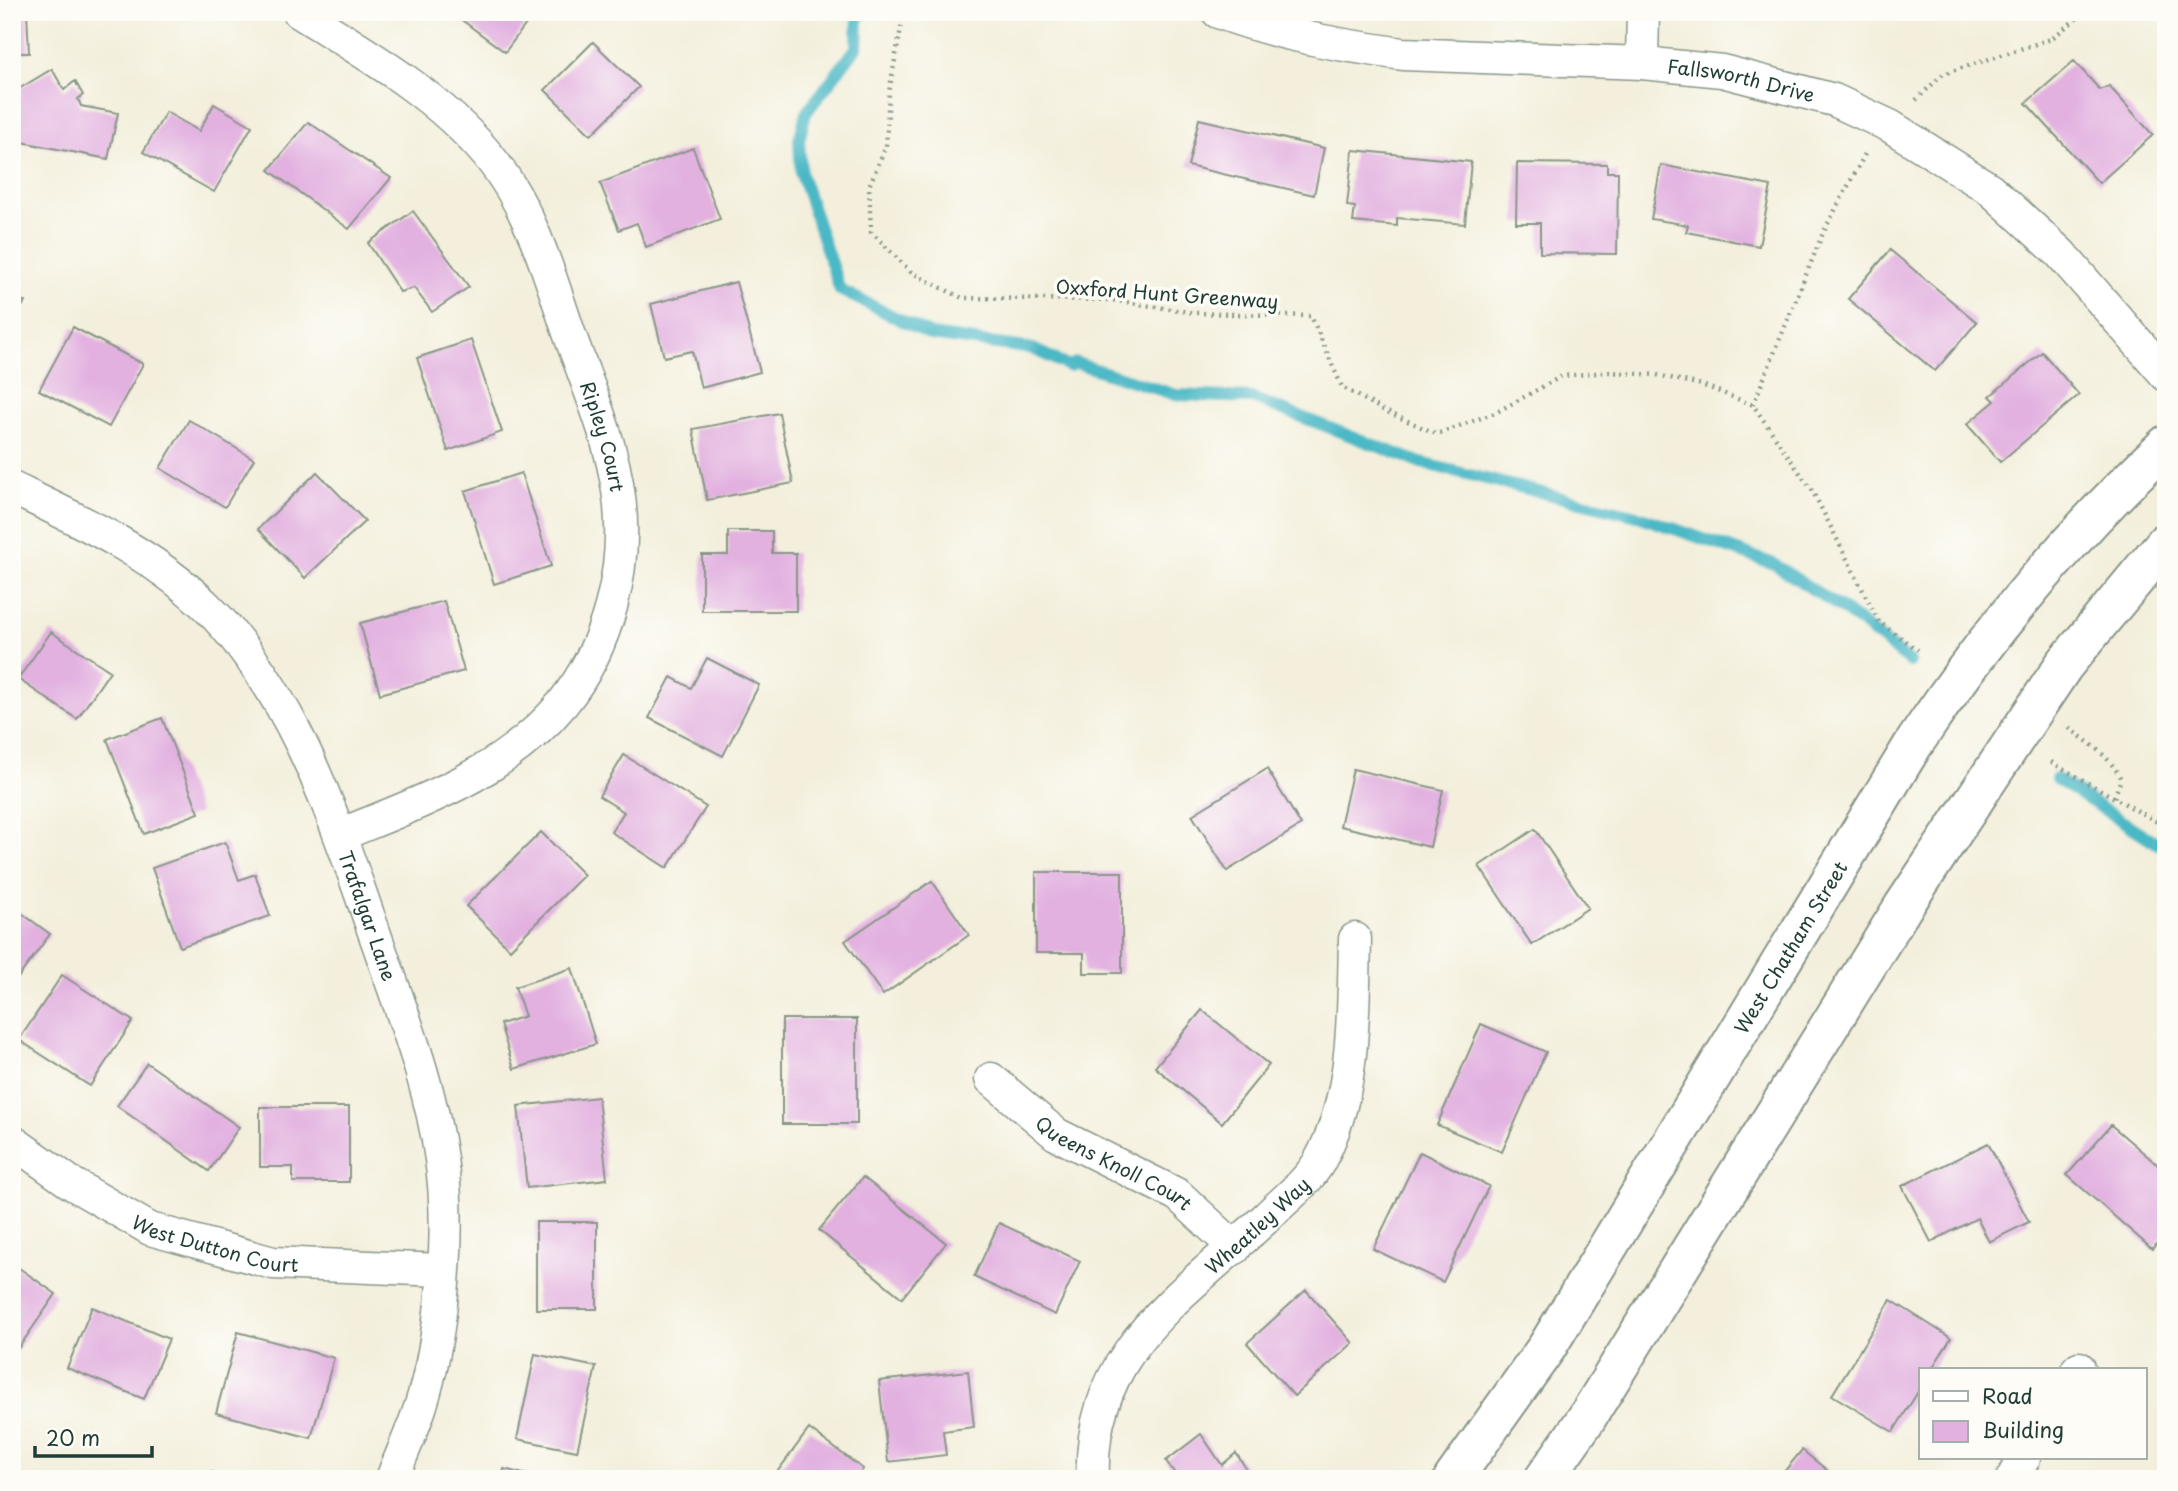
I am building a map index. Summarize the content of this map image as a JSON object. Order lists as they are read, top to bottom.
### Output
{
  "streets": {
    "street": [
      "Fallsworth Drive",
      "Ripley Court",
      "Trafalgar Lane",
      "West Chatham Street",
      "Queens Knoll Court",
      "Wheatley Way",
      "West Dutton Court"
    ],
    "path": ["Oxxford Hunt Greenway"]
  },
  "crossings": [
    ["Ripley Court", "Trafalgar Lane"],
    ["Trafalgar Lane", "West Dutton Court"],
    ["Queens Knoll Court", "Wheatley Way"]
  ],
  "legend": ["Road", "Building"],
  "scale_bar": "20 m"
}
